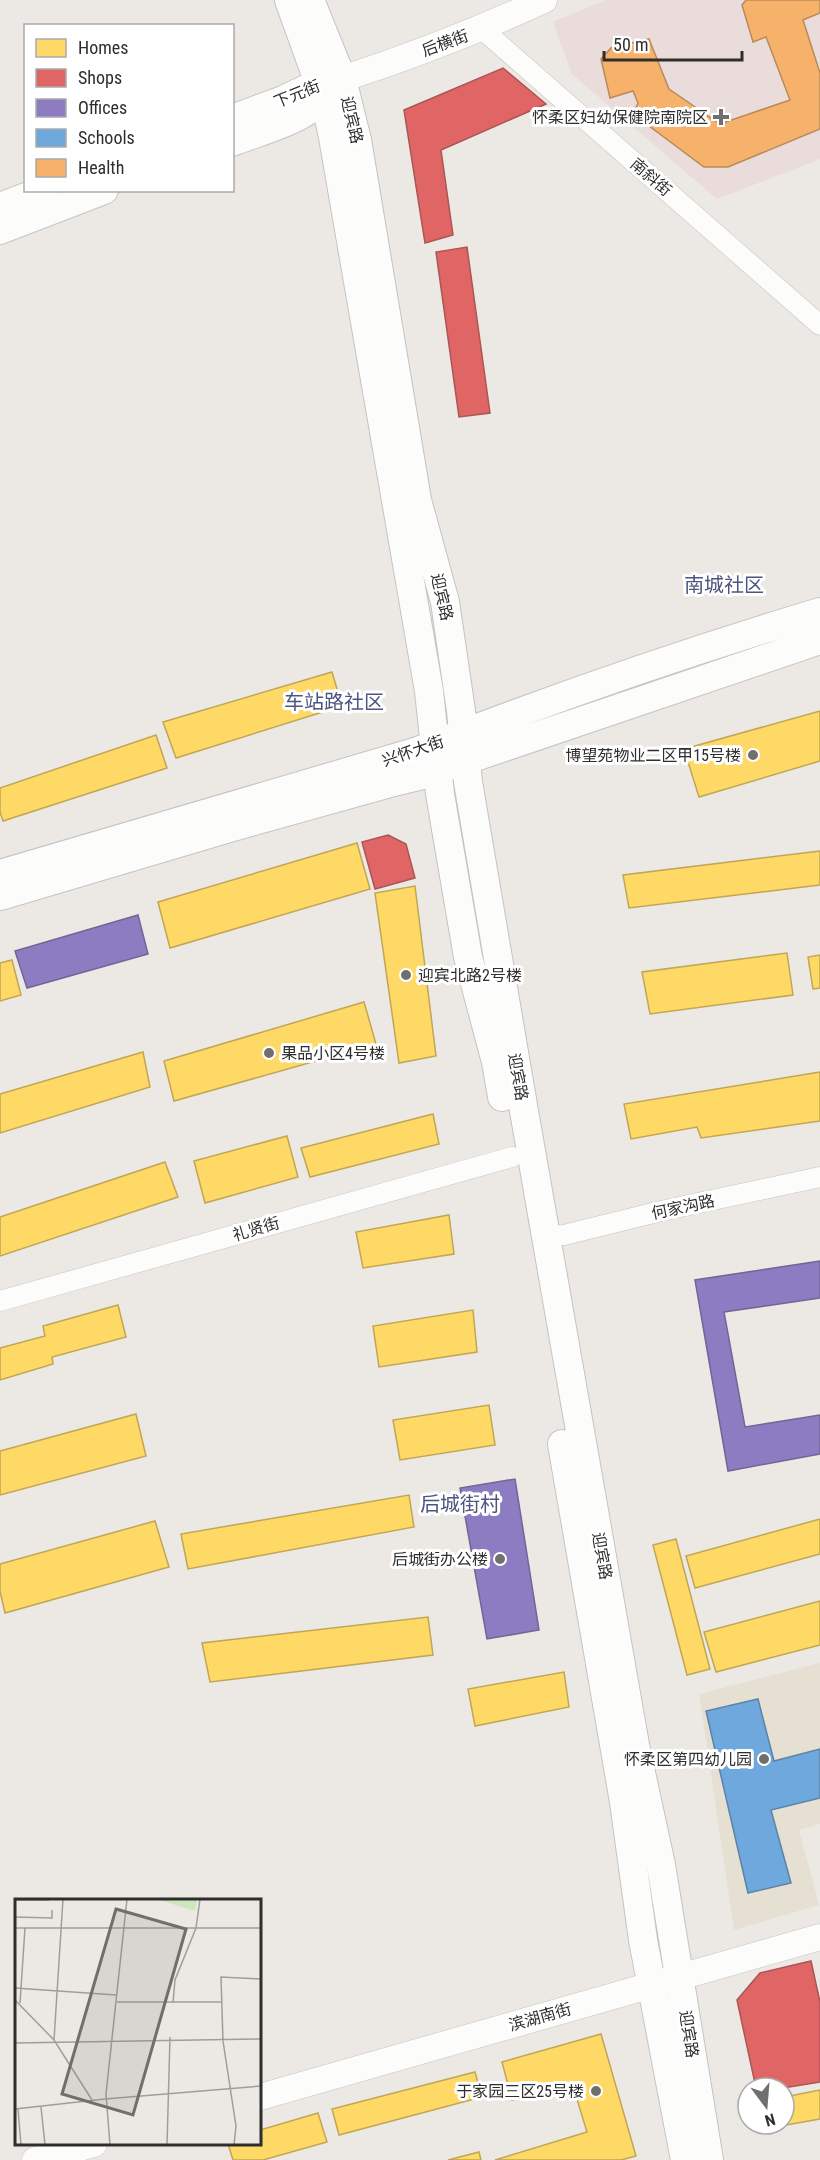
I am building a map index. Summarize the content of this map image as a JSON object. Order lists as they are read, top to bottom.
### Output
{
  "streets": {
    "main road": ["下元街", "迎宾路", "兴怀大街"],
    "street": [
      "后横街",
      "南斜街",
      "何家沟路",
      "礼贤街",
      "滨湖南街"
    ]
  },
  "crossings": [
    ["后横街", "下元街"],
    ["后横街", "迎宾路"],
    ["后横街", "南斜街"],
    ["下元街", "迎宾路"],
    ["迎宾路", "兴怀大街"],
    ["迎宾路", "何家沟路"],
    ["迎宾路", "礼贤街"],
    ["迎宾路", "滨湖南街"]
  ],
  "districts": ["南城社区", "车站路社区", "后城街村"],
  "places": {
    "health": ["怀柔区妇幼保健院南院区"],
    "other": [
      "博望苑物业二区甲15号楼",
      "迎宾北路2号楼",
      "果品小区4号楼",
      "后城街办公楼",
      "怀柔区第四幼儿园",
      "于家园三区25号楼"
    ]
  },
  "legend": [
    "Homes",
    "Shops",
    "Offices",
    "Schools",
    "Health"
  ],
  "scale_bar": "50 m",
  "north": "bottom"
}
